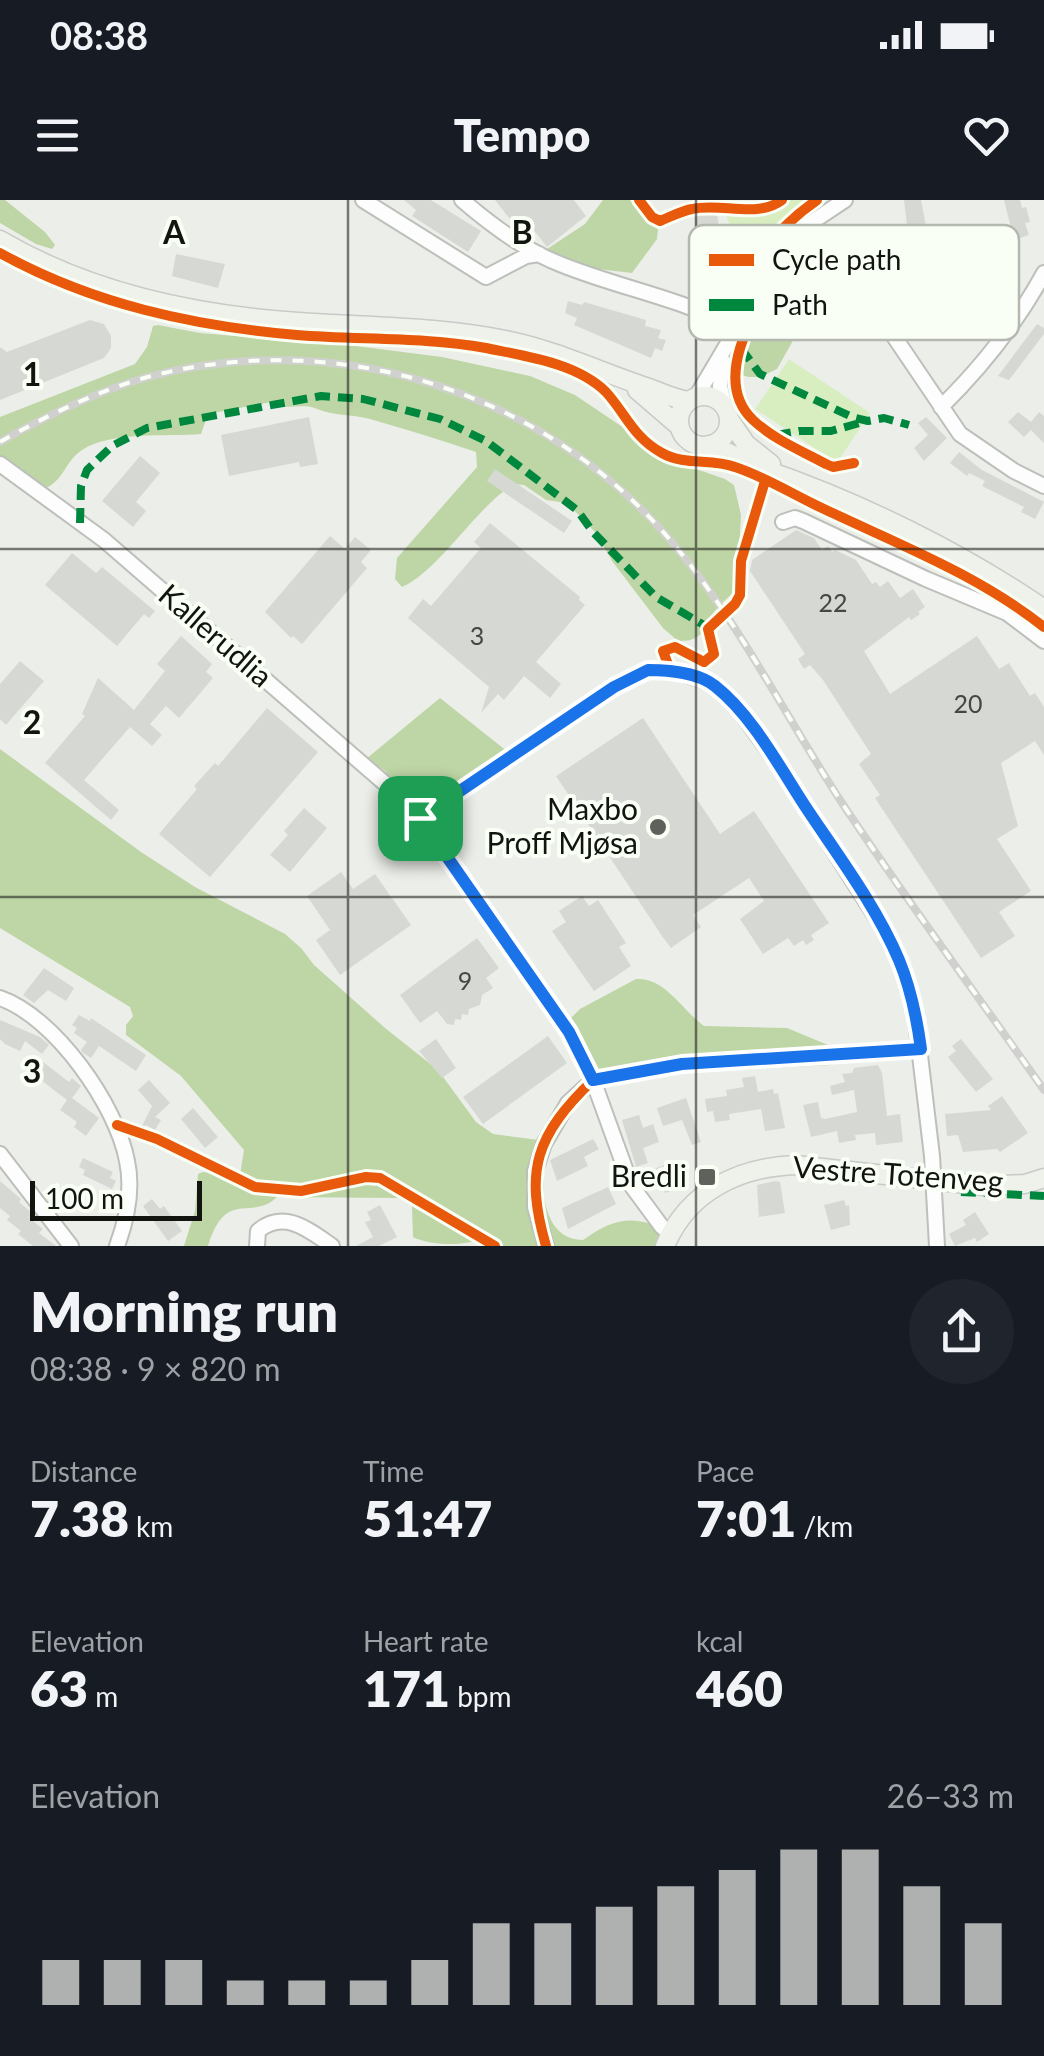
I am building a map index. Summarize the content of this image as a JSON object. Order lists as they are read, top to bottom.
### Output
{
  "streets": {
    "main road": ["Vestre Totenveg"],
    "street": ["Kallerudlia"]
  },
  "crossings": [
    ["Kallerudlia", "Vestre Totenveg"]
  ],
  "places": {
    "other": ["Maxbo Proff Mjøsa"],
    "transit": ["Bredli"]
  },
  "house_numbers": [
    "22",
    "3",
    "20",
    "9"
  ],
  "legend": ["Cycle path", "Path"],
  "scale_bar": "100 m",
  "page": {
    "status": "08:38",
    "header": "Tempo",
    "scale": "100 m",
    "heading": ["Morning run", "08:38 · 9 × 820 m"],
    "stats": [
      ["Distance", "7.38 km"],
      ["Time", "51:47"],
      ["Pace", "7:01 /km"],
      ["Elevation", "63 m"],
      ["Heart rate", "171 bpm"],
      ["kcal", "460"]
    ],
    "chart": ["Elevation", "26–33 m"]
  },
  "grid": {
    "columns": ["A", "B"],
    "rows": ["1", "2", "3"]
  }
}
